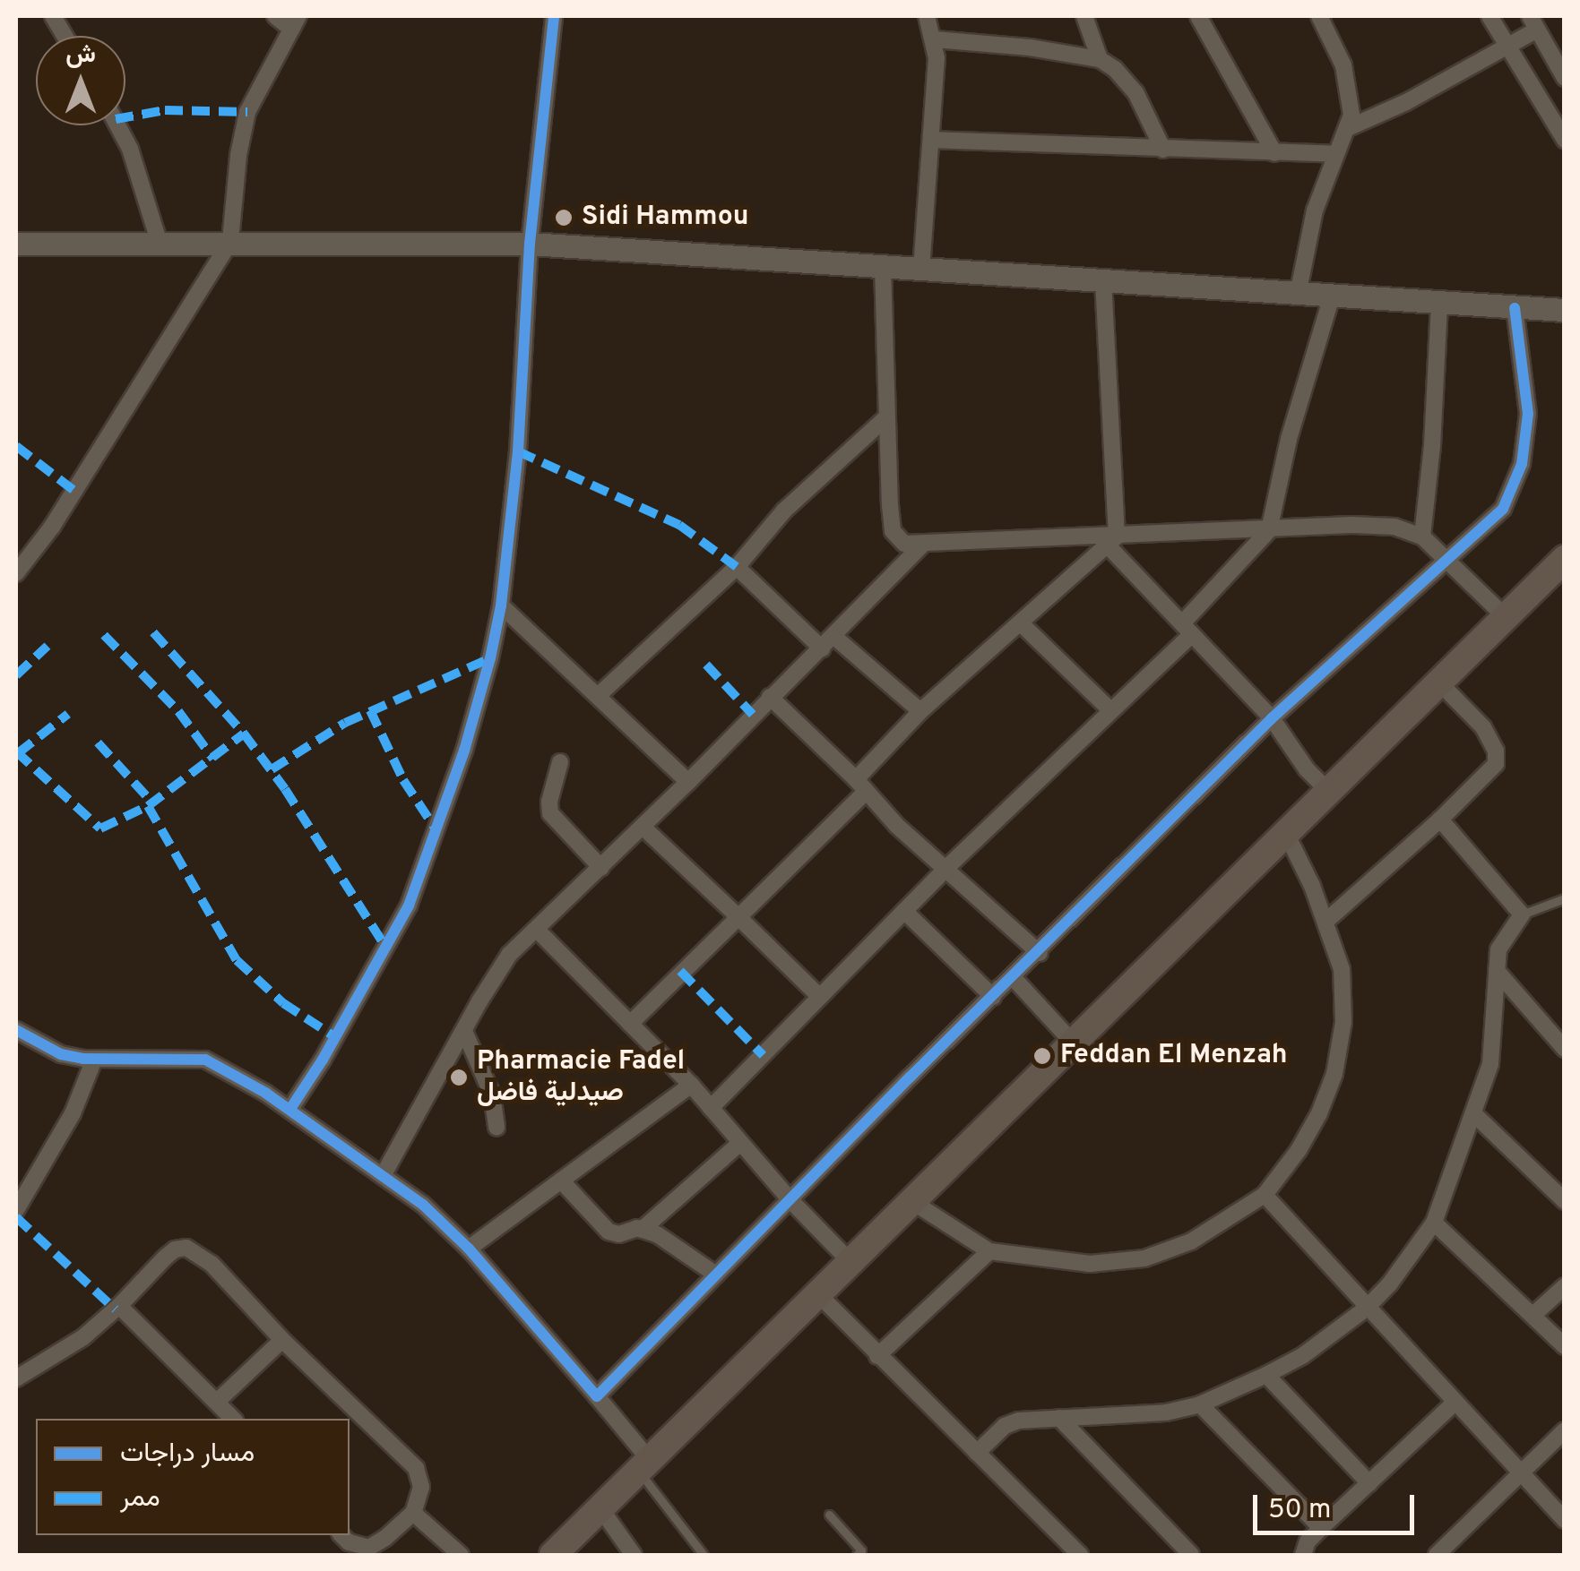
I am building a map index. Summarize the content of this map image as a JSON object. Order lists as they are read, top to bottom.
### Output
{
  "places": ["Sidi Hammou", "Feddan El Menzah", "Pharmacie Fadel صيدلية فاضل"],
  "legend": ["مسار دراجات", "ممر"],
  "scale_bar": "50 m",
  "north": "top"
}
